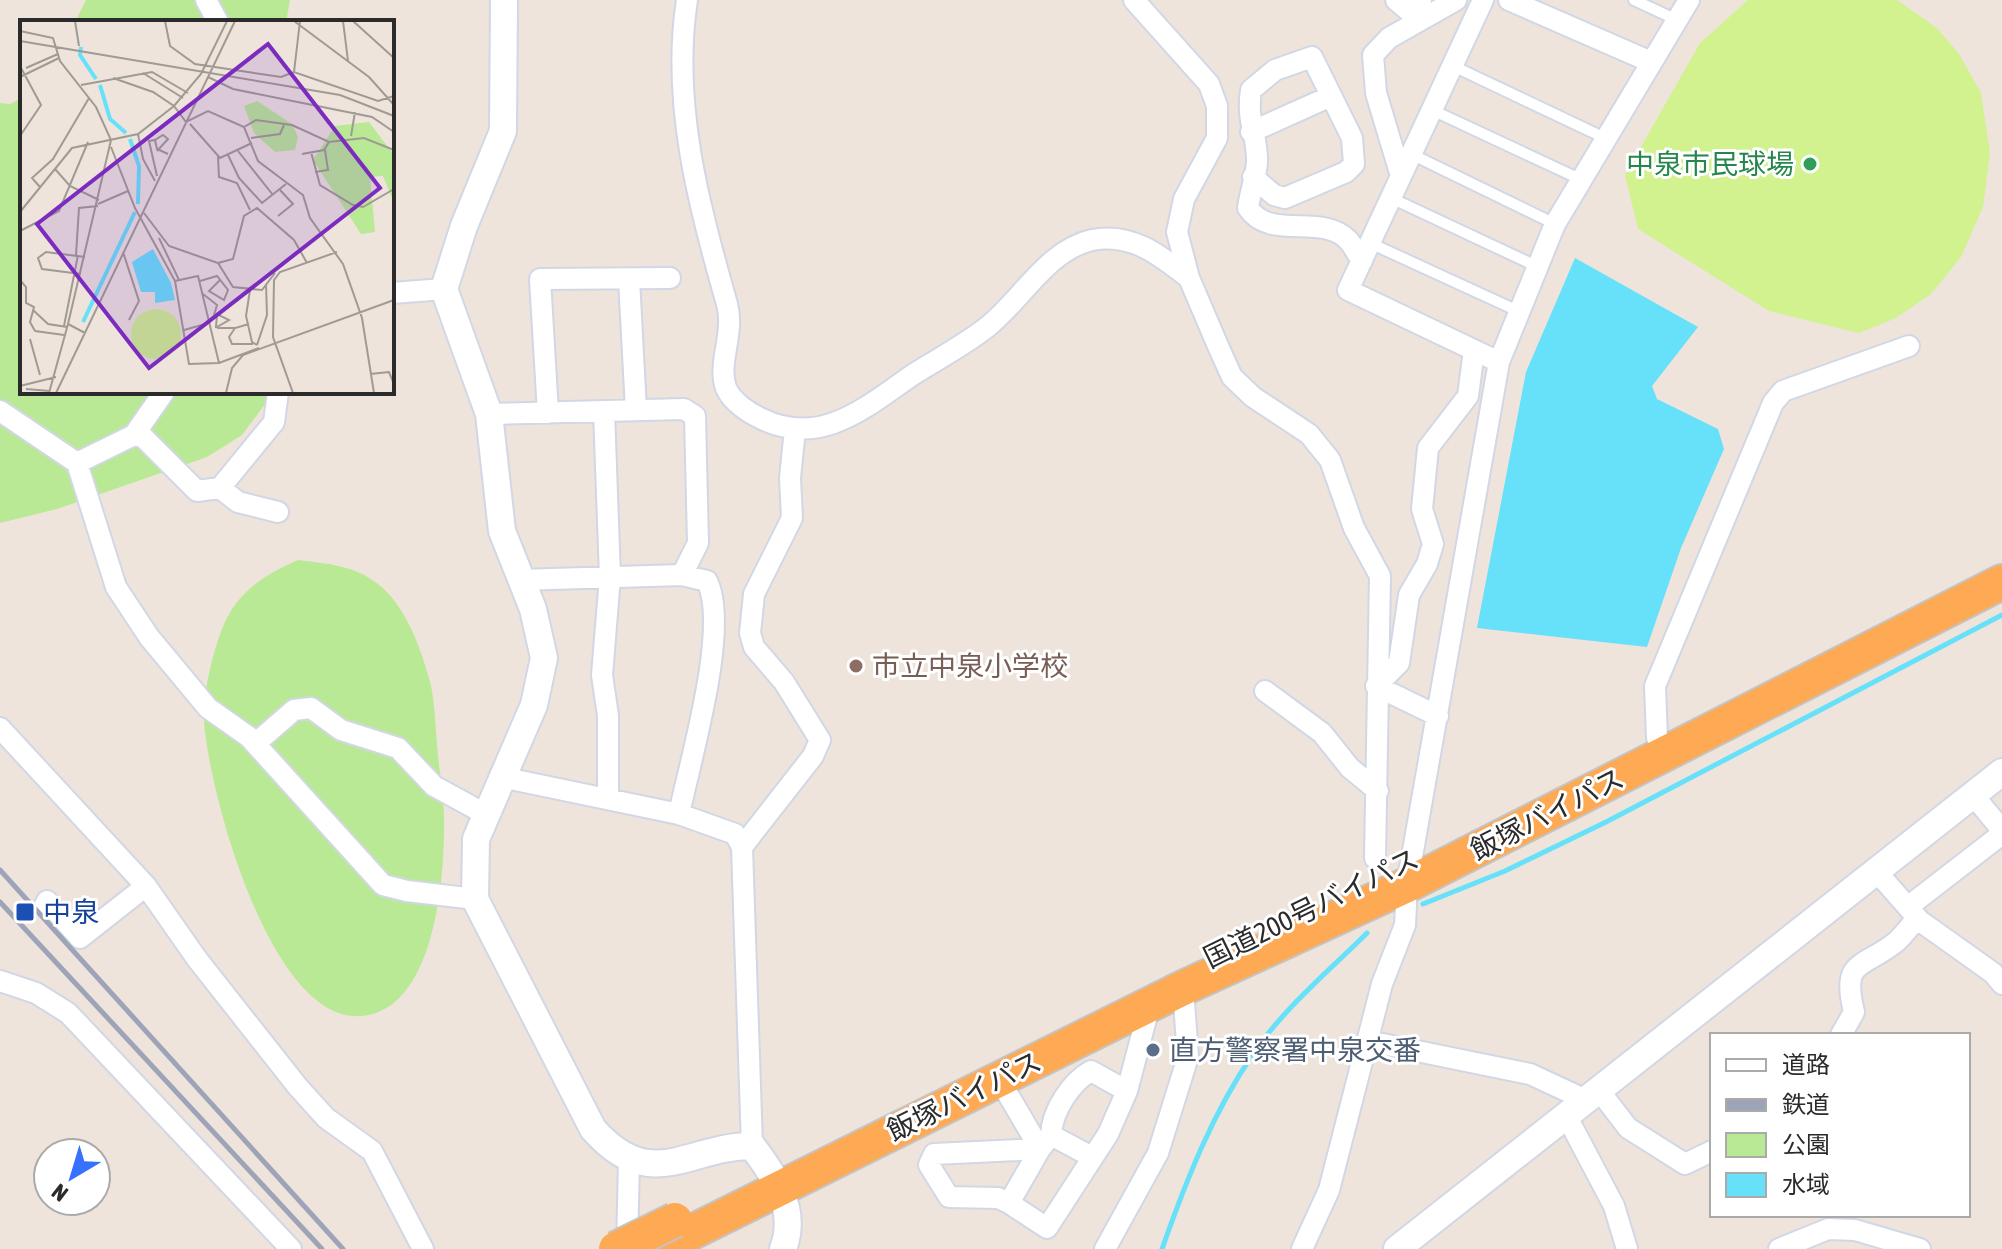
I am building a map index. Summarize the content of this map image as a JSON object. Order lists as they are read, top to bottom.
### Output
{
  "streets": {
    "highway": ["飯塚バイパス", "国道200号バイパス"]
  },
  "crossings": [
    ["飯塚バイパス", "国道200号バイパス"]
  ],
  "places": {
    "other": ["中泉市民球場", "市立中泉小学校", "直方警察署中泉交番"],
    "transit": ["中泉"]
  },
  "legend": [
    "道路",
    "鉄道",
    "公園",
    "水域"
  ],
  "north": "bottom left"
}
